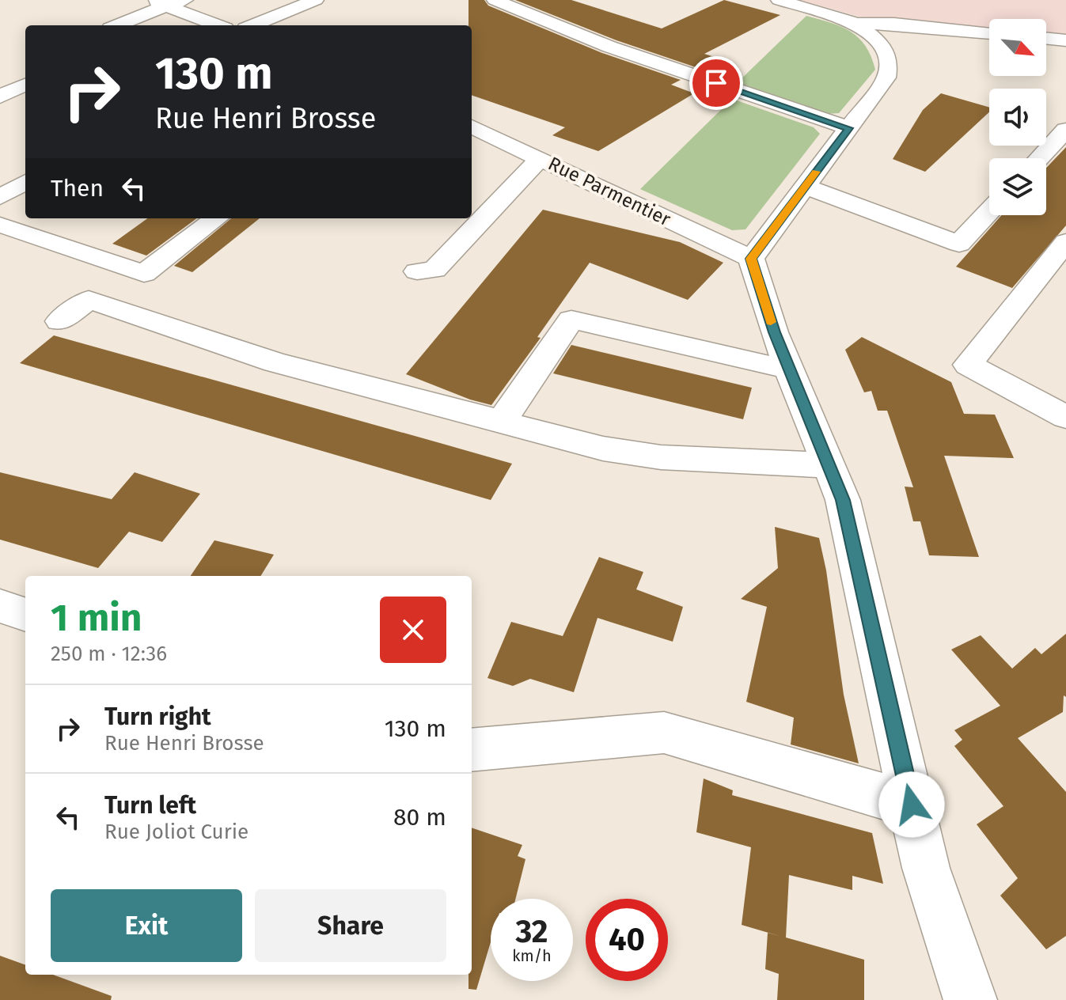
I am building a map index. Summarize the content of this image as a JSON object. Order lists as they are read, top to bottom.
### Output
{
  "streets": {
    "street": ["Rue Parmentier"]
  },
  "north": "bottom right",
  "page": {
    "turn": ["130 m", "Rue Henri Brosse"],
    "then": "Then",
    "heading": ["1 min", "250 m · 12:36"],
    "list": [
      {
        "name": "Turn right",
        "note": "Rue Henri Brosse",
        "value": "130 m"
      },
      {
        "name": "Turn left",
        "note": "Rue Joliot Curie",
        "value": "80 m"
      }
    ],
    "buttons": ["Exit", "Share"],
    "speed": "32 km/h",
    "limit": "40"
  }
}
